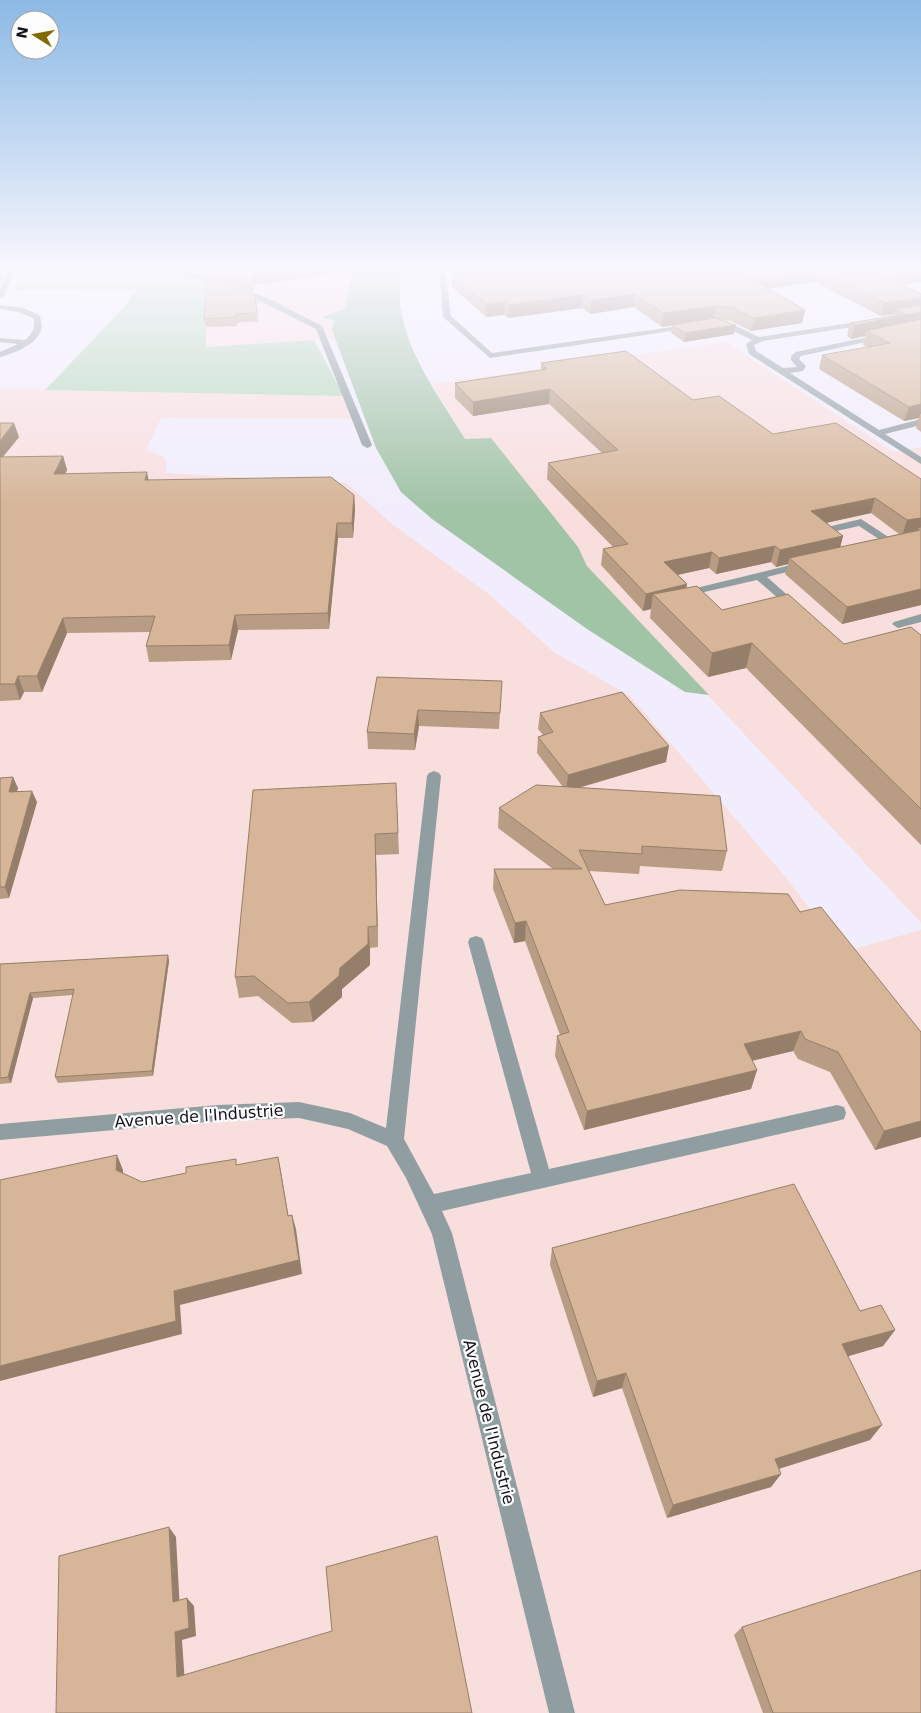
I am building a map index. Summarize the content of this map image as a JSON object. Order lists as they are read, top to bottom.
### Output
{
  "streets": {
    "street": ["Avenue de l'Industrie"]
  },
  "north": "left"
}
